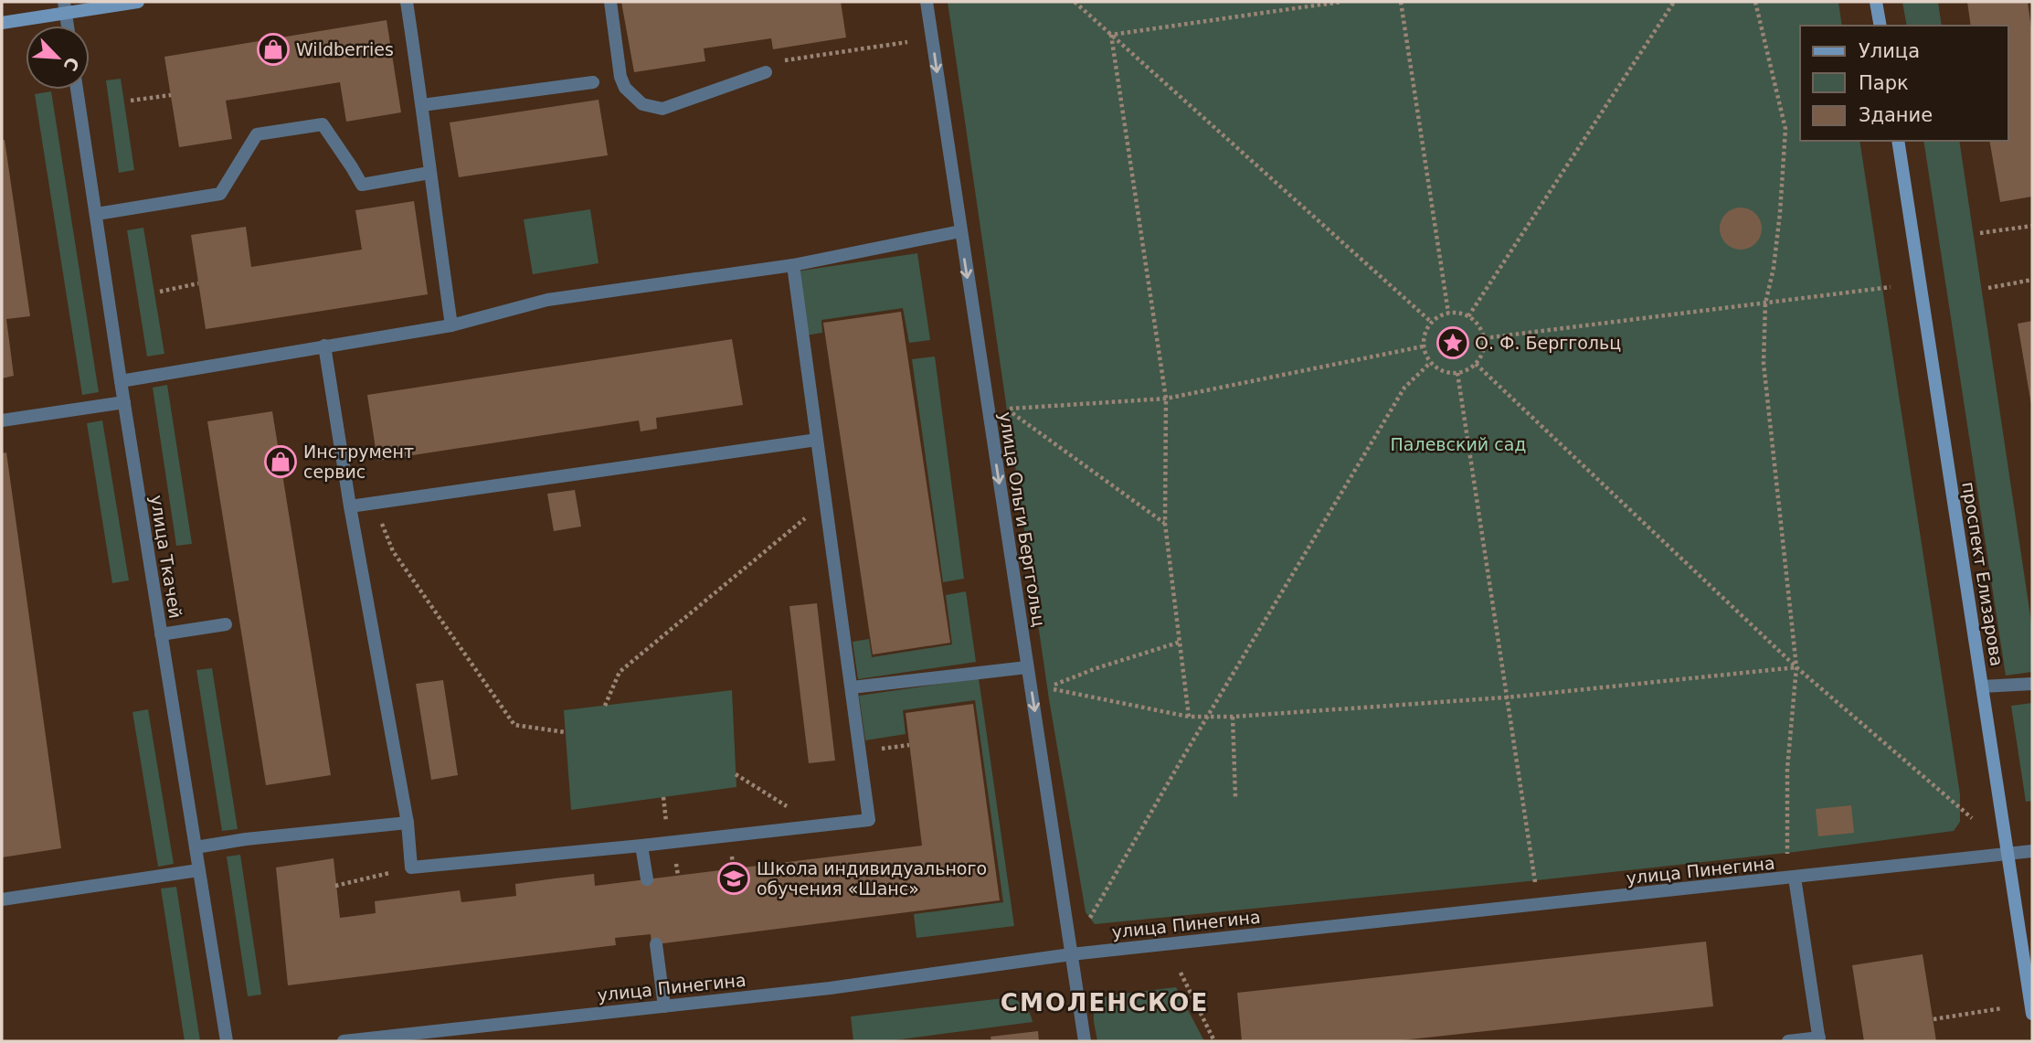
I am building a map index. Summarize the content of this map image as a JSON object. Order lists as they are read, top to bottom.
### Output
{
  "streets": {
    "street": [
      "улица Ольги Берггольц",
      "улица Ткачей",
      "проспект Елизарова",
      "улица Пинегина"
    ]
  },
  "crossings": [
    ["улица Ольги Берггольц", "улица Пинегина"],
    ["проспект Елизарова", "улица Пинегина"]
  ],
  "one_way": ["улица Ольги Берггольц"],
  "districts": ["СМОЛЕНСКОЕ"],
  "parks": ["Палевский сад"],
  "places": {
    "shop": ["Wildberries", "Инструмент сервис"],
    "place": ["О. Ф. Берггольц"],
    "school or university": ["Школа индивидуального обучения «Шанс»"]
  },
  "legend": ["Улица", "Парк", "Здание"],
  "north": "bottom right"
}
